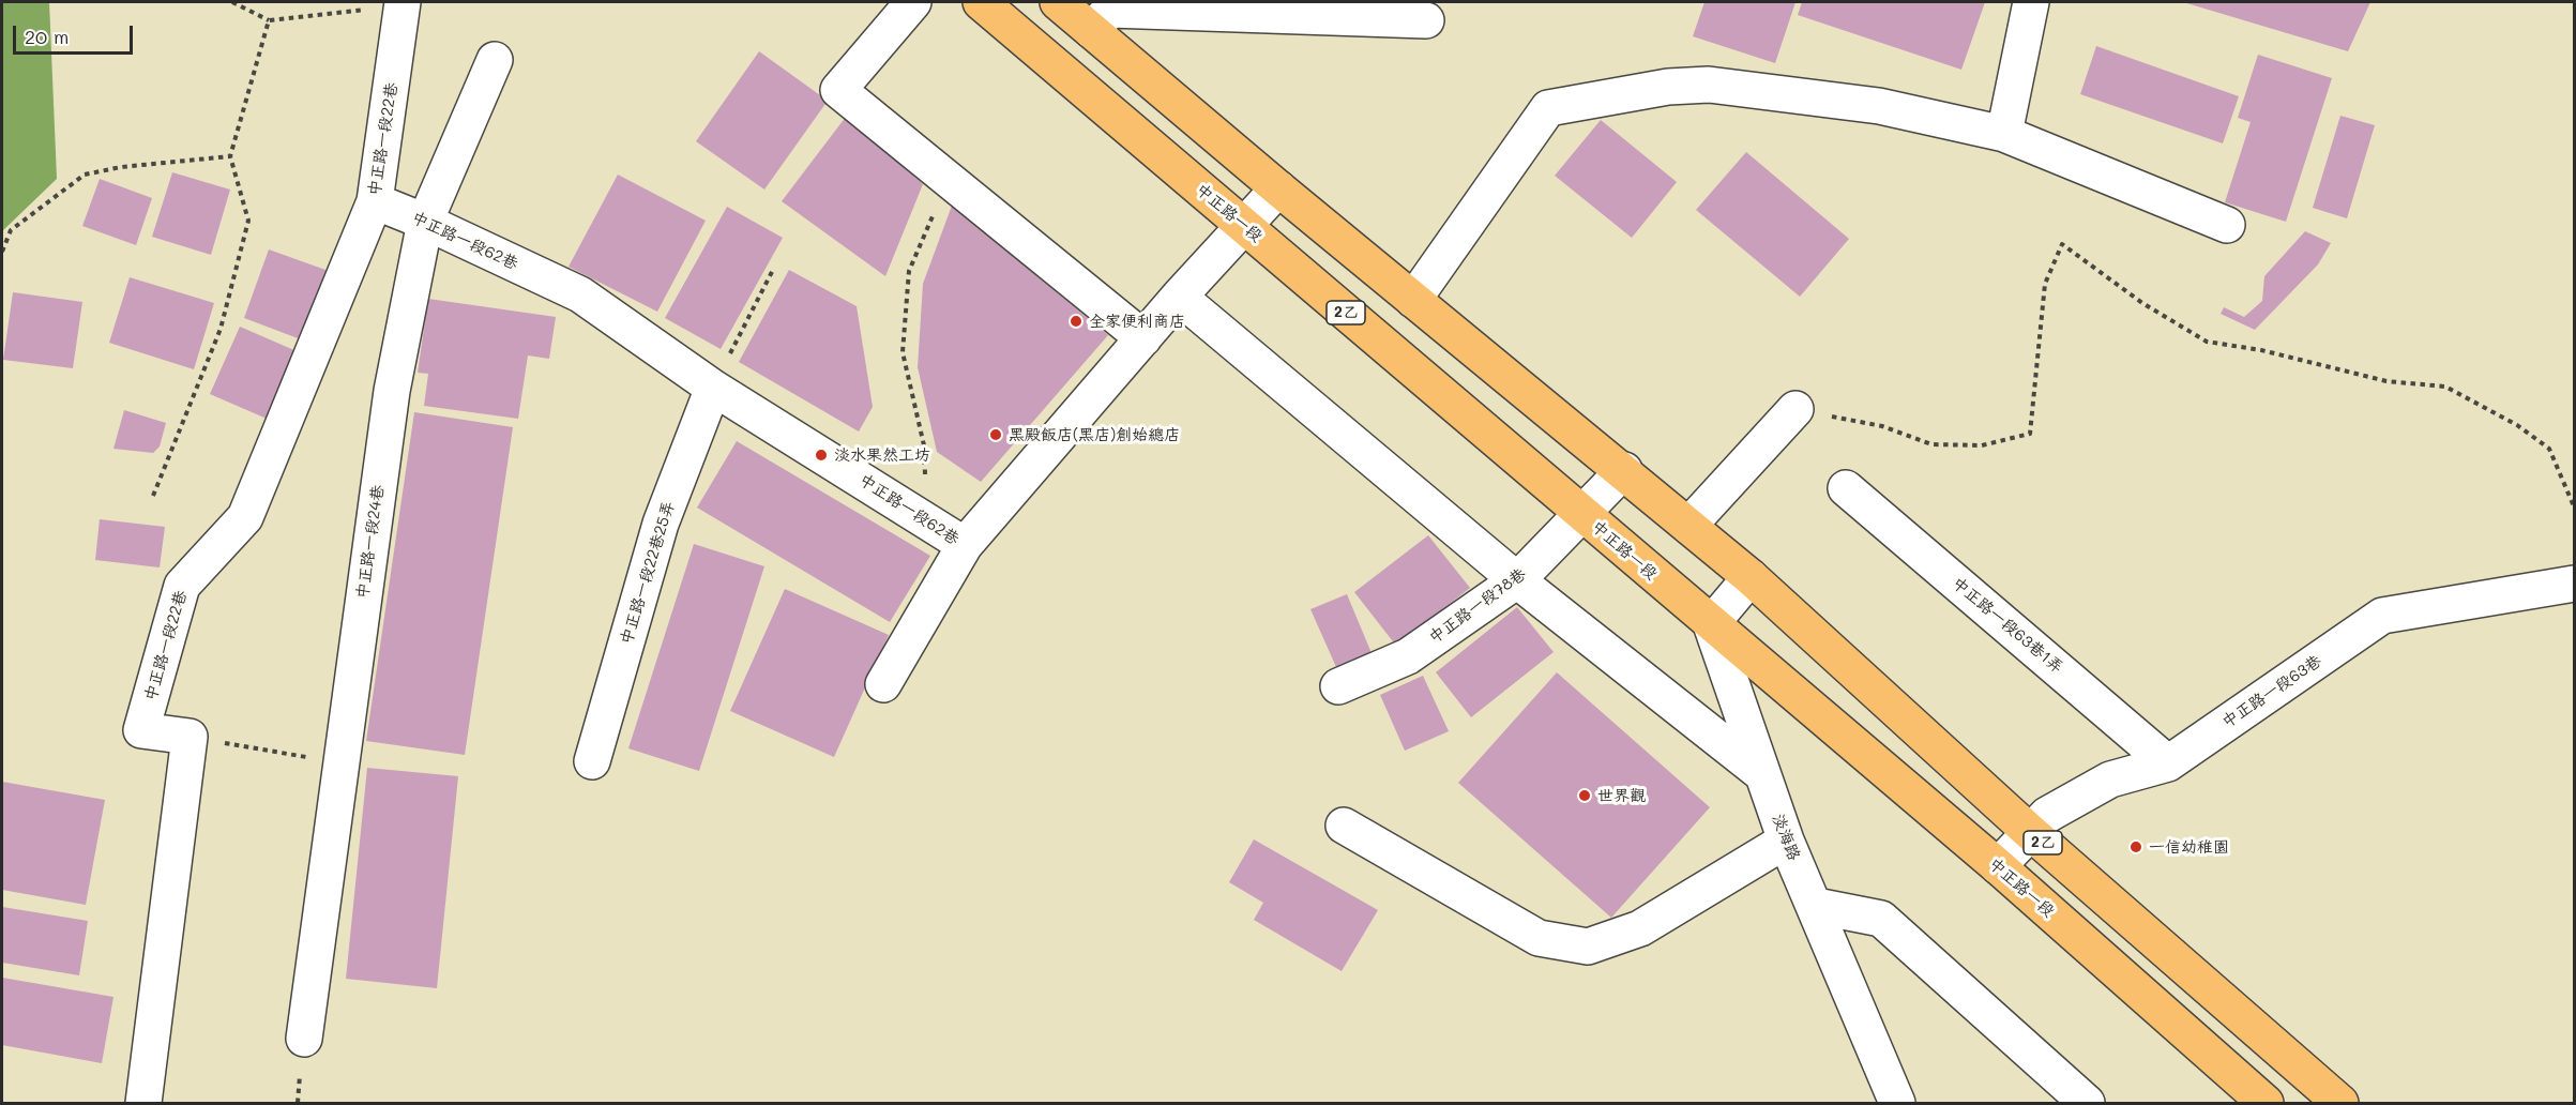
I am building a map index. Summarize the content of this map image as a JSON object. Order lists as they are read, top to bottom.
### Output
{
  "streets": {
    "main road": ["中正路一段", "2乙"],
    "street": [
      "中正路一段22巷",
      "中正路一段62巷",
      "中正路一段24巷",
      "中正路一段22巷25弄",
      "中正路一段78巷",
      "中正路一段63巷1弄",
      "中正路一段63巷",
      "淡海路"
    ]
  },
  "crossings": [
    ["中正路一段22巷", "中正路一段62巷"],
    ["中正路一段", "中正路一段62巷"],
    ["中正路一段", "中正路一段78巷"],
    ["中正路一段", "中正路一段63巷"],
    ["中正路一段", "淡海路"],
    ["中正路一段62巷", "2乙"],
    ["中正路一段62巷", "中正路一段24巷"],
    ["中正路一段62巷", "中正路一段22巷25弄"],
    ["2乙", "中正路一段78巷"],
    ["2乙", "中正路一段63巷"],
    ["中正路一段63巷1弄", "中正路一段63巷"]
  ],
  "places": [
    "全家便利商店",
    "黑殿飯店(黑店)創始總店",
    "淡水果然工坊",
    "世界觀",
    "一信幼稚園"
  ],
  "scale_bar": "20 m"
}
